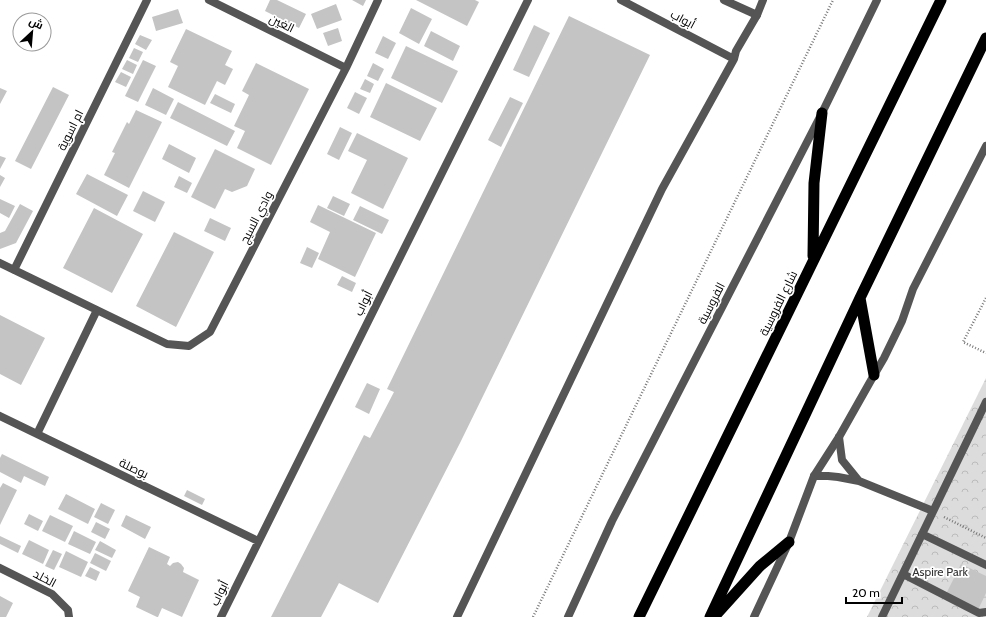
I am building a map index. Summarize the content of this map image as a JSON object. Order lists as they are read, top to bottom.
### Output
{
  "streets": {
    "highway": ["شارع الفروسية"],
    "street": [
      "أبواب",
      "الغين",
      "ام اسوية",
      "وادي السيج",
      "الفروسية",
      "بوصلة",
      "الخلد"
    ]
  },
  "crossings": [
    ["أبواب", "بوصلة"],
    ["الغين", "وادي السيج"],
    ["ام اسوية", "وادي السيج"]
  ],
  "parks": ["Aspire Park"],
  "scale_bar": "20 m",
  "north": "top right"
}
